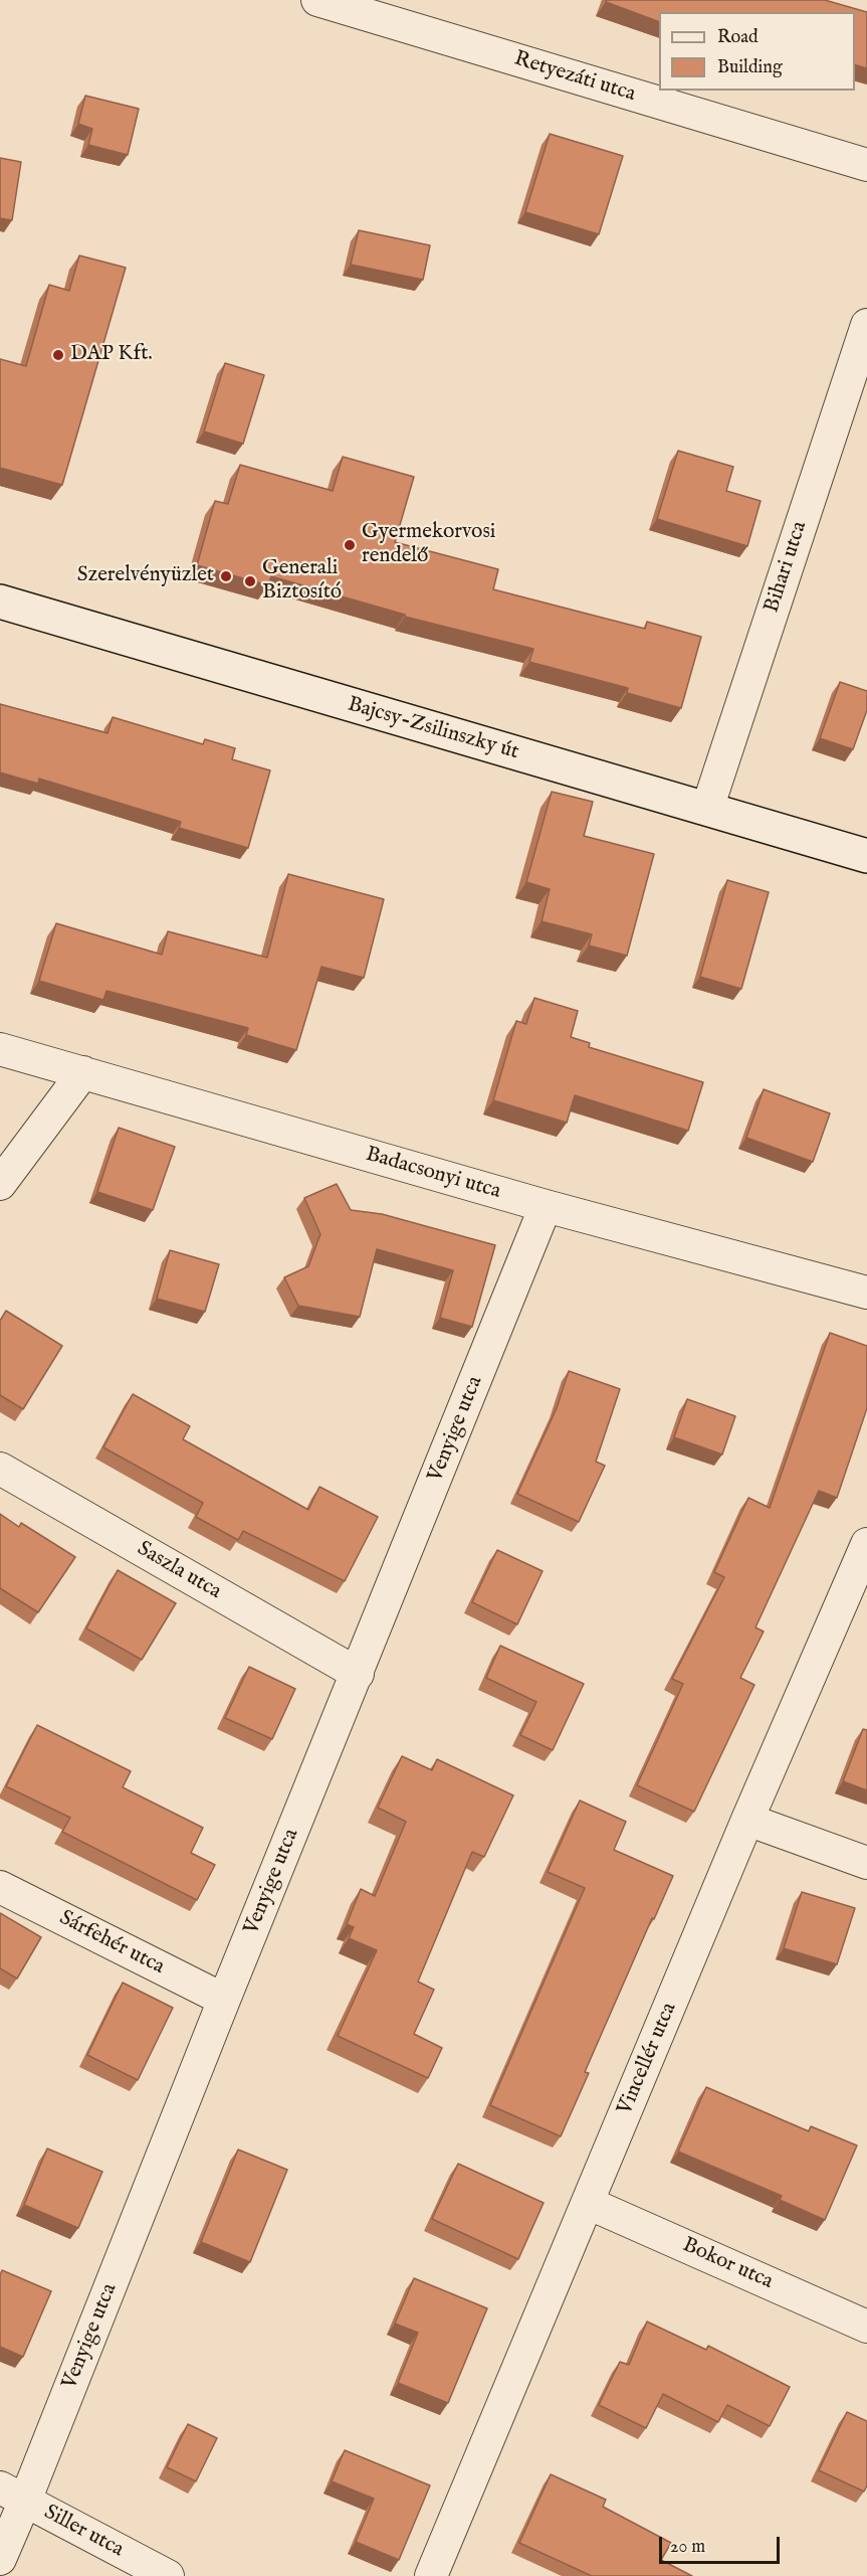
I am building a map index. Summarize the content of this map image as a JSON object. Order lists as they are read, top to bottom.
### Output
{
  "streets": {
    "main road": ["Bajcsy-Zsilinszky út"],
    "street": [
      "Retyezáti utca",
      "Bihari utca",
      "Badacsonyi utca",
      "Venyige utca",
      "Saszla utca",
      "Sárfehér utca",
      "Vincellér utca",
      "Bokor utca",
      "Siller utca"
    ]
  },
  "crossings": [
    ["Bihari utca", "Bajcsy-Zsilinszky út"],
    ["Badacsonyi utca", "Venyige utca"],
    ["Venyige utca", "Saszla utca"],
    ["Venyige utca", "Sárfehér utca"],
    ["Venyige utca", "Siller utca"],
    ["Vincellér utca", "Bokor utca"]
  ],
  "places": [
    "DAP Kft.",
    "Gyermekorvosi rendelő",
    "Szerelvényüzlet",
    "Generali Biztosító"
  ],
  "legend": ["Road", "Building"],
  "scale_bar": "20 m"
}
